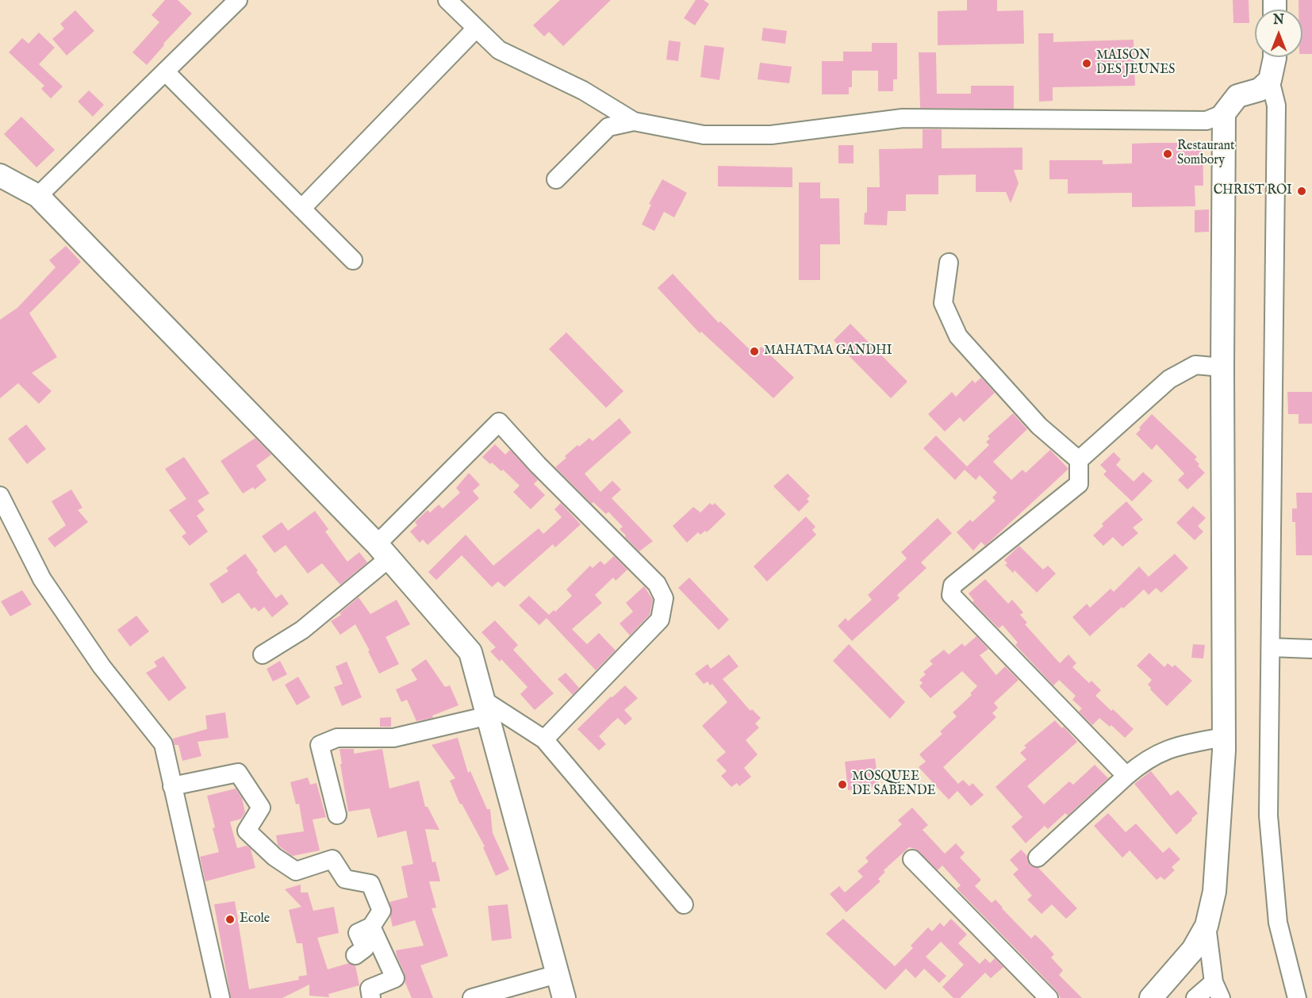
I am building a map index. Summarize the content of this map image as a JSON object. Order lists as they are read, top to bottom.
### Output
{
  "places": [
    "MAISON DES JEUNES",
    "Restaurant Sombory",
    "CHRIST ROI",
    "MAHATMA GANDHI",
    "MOSQUEE DE SABENDE",
    "Ecole"
  ],
  "north": "top"
}
